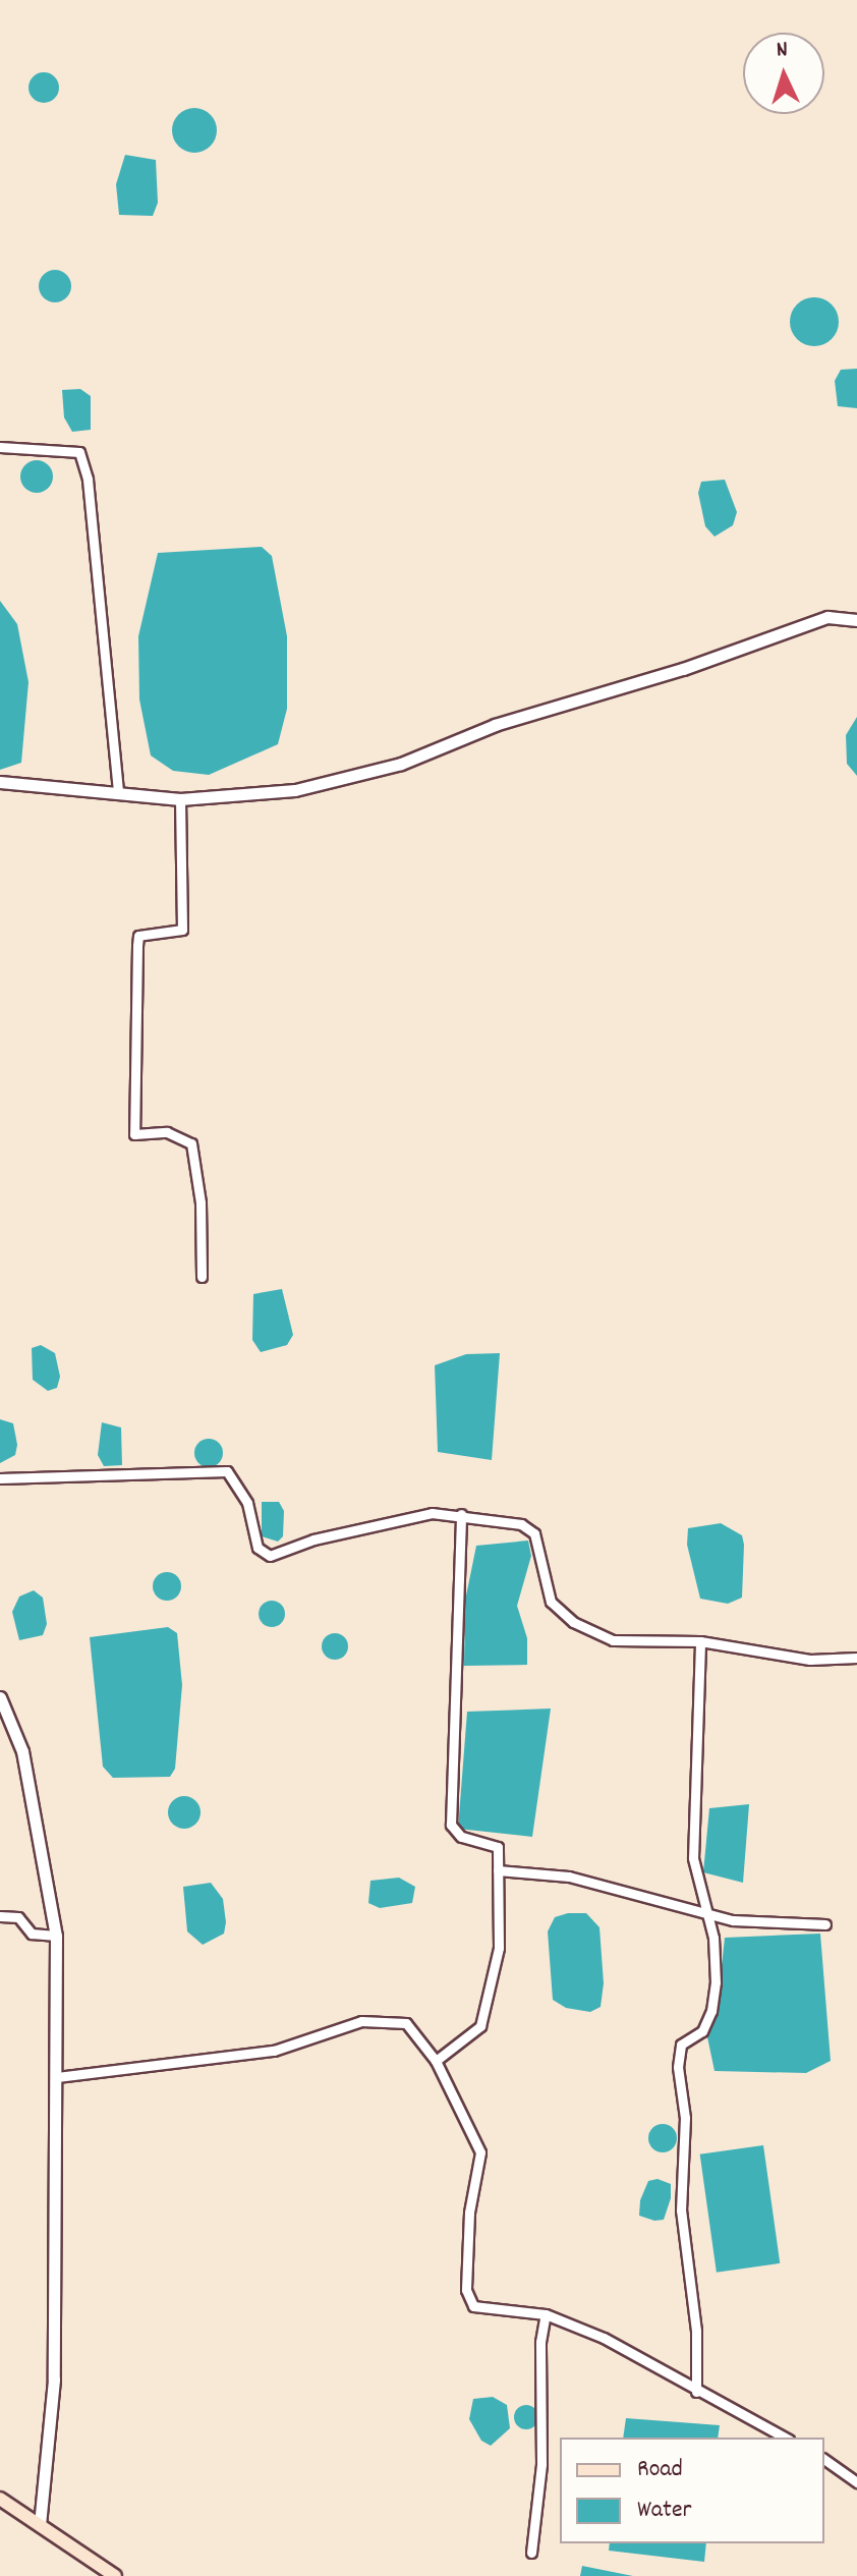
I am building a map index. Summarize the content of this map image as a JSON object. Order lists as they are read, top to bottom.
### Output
{
  "legend": ["Road", "Water"],
  "north": "top"
}
